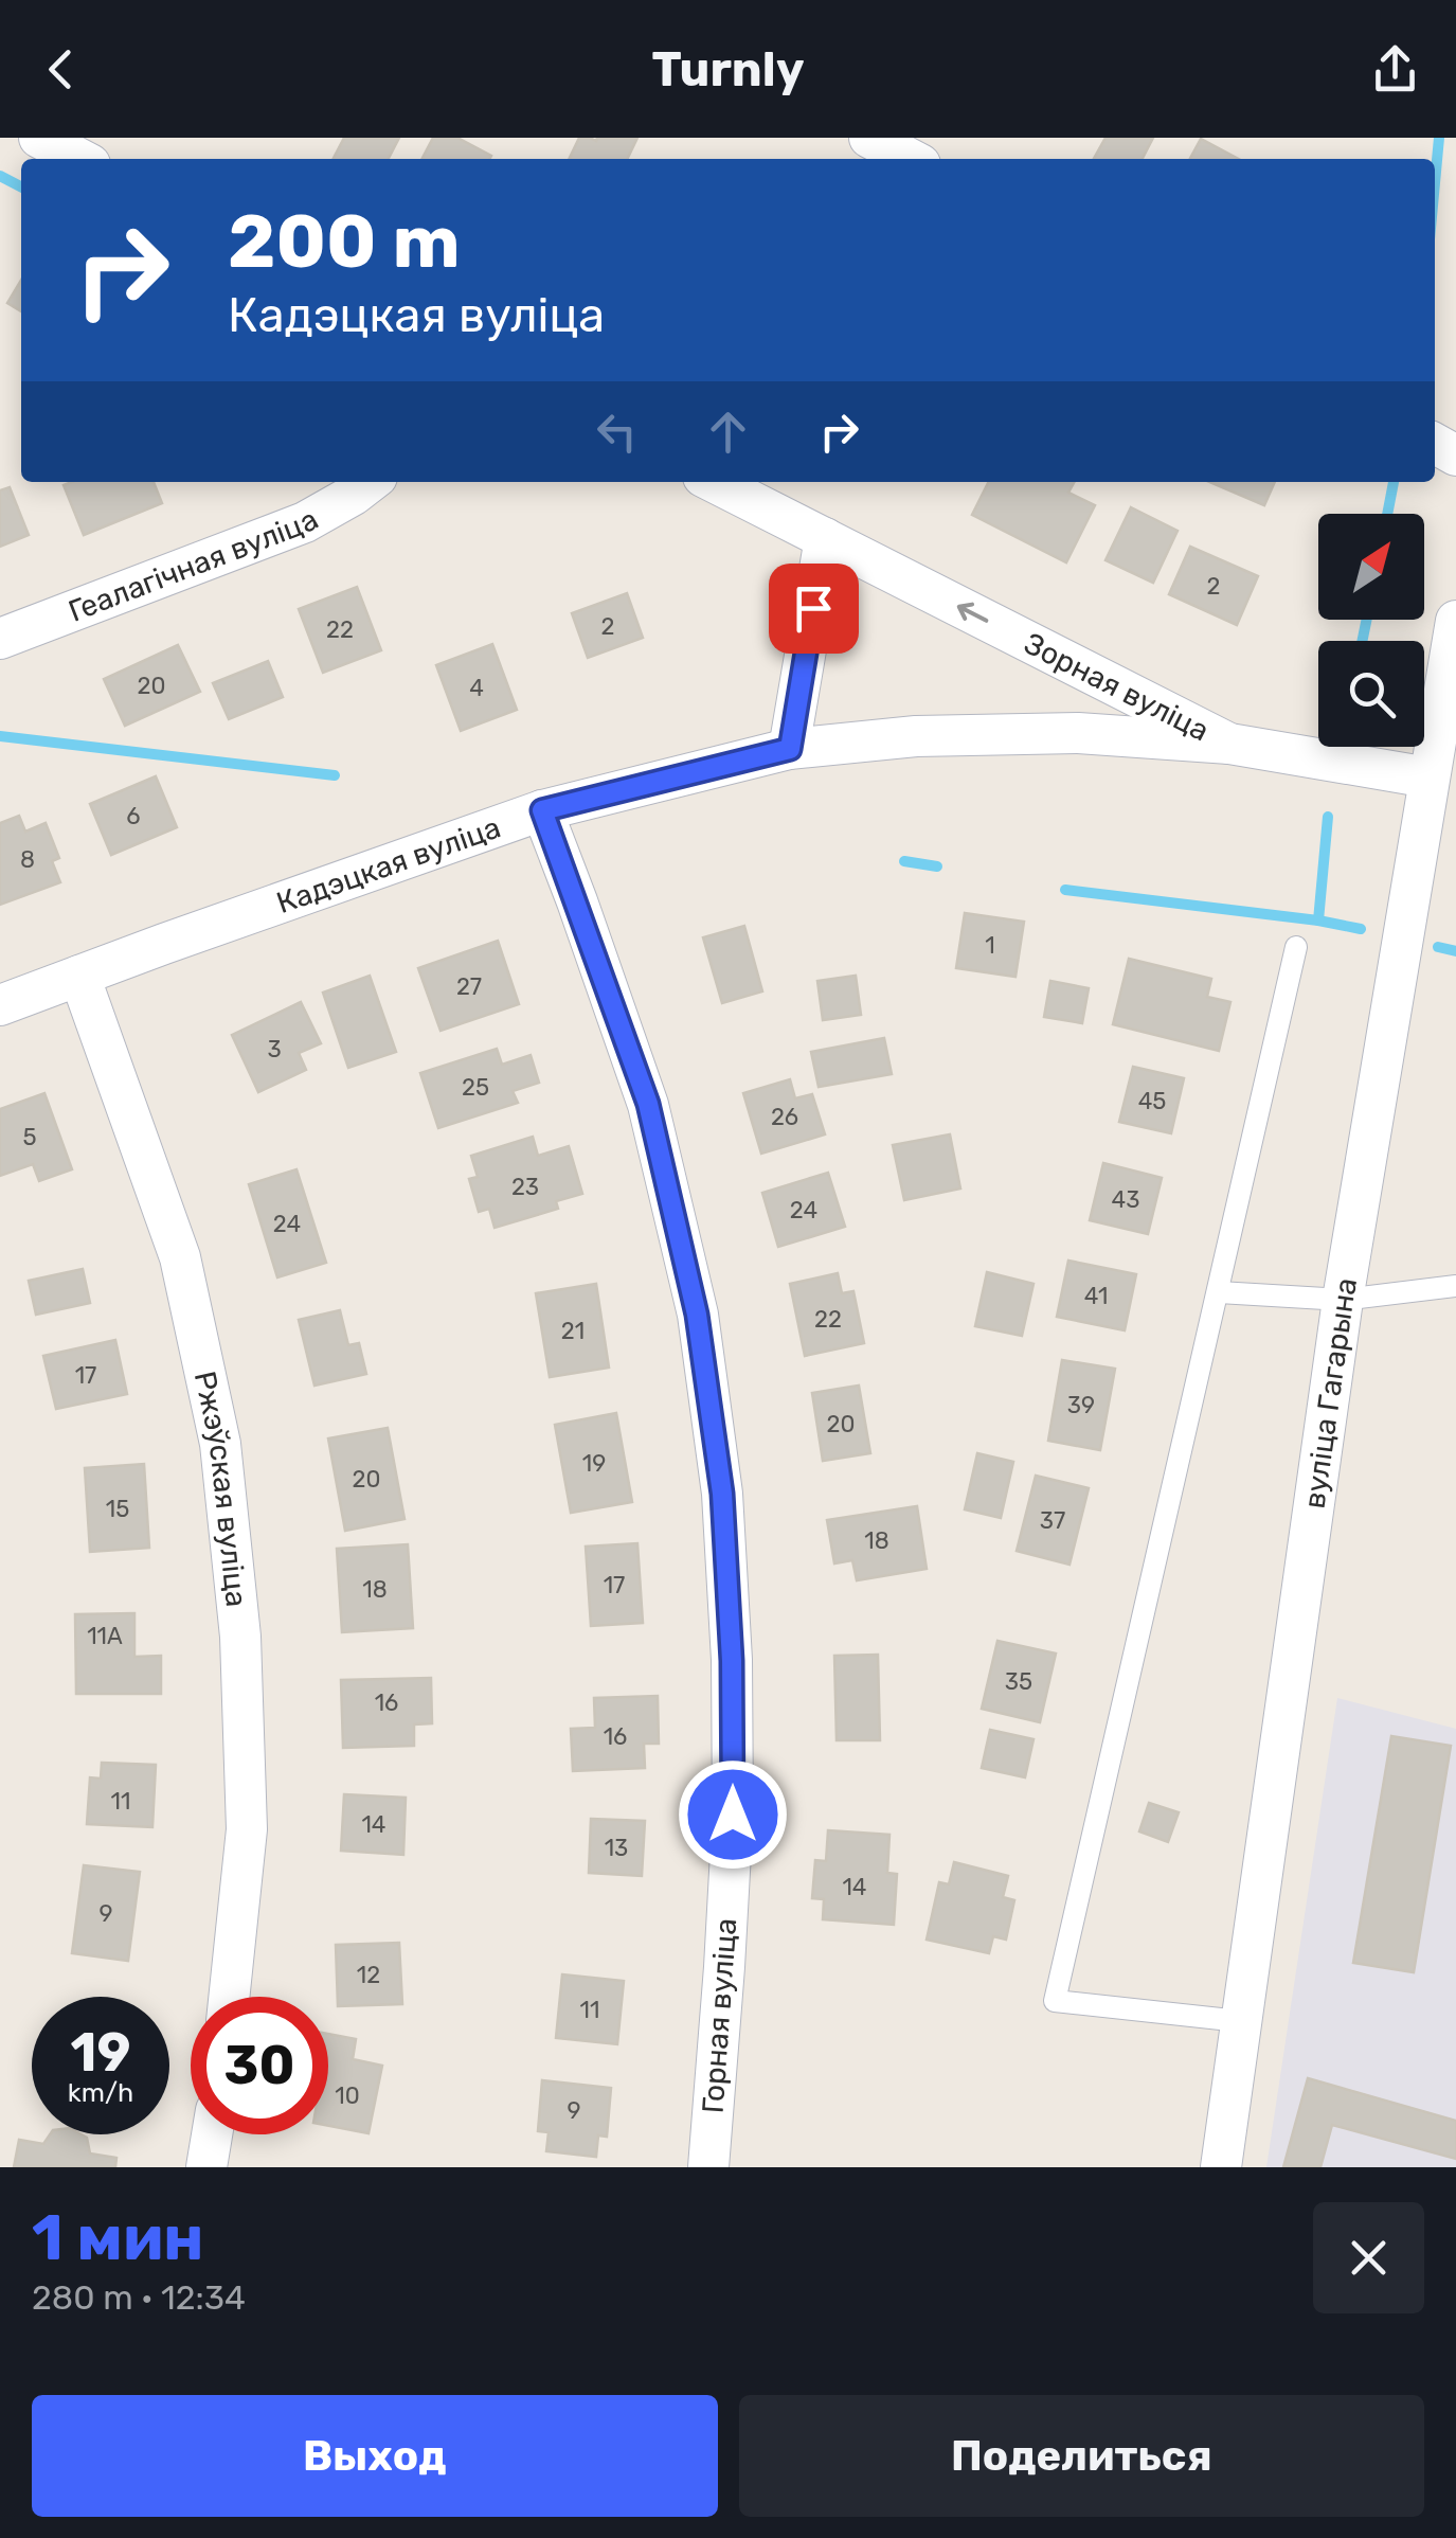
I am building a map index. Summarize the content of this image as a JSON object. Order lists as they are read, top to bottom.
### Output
{
  "streets": {
    "street": [
      "Геалагічная вуліца",
      "Зорная вуліца",
      "Кадэцкая вуліца",
      "вуліца Гагарына",
      "Ржэўская вуліца",
      "Горная вуліца"
    ]
  },
  "crossings": [
    ["Зорная вуліца", "Кадэцкая вуліца"],
    ["Зорная вуліца", "вуліца Гагарына"],
    ["Кадэцкая вуліца", "Ржэўская вуліца"],
    ["Кадэцкая вуліца", "Горная вуліца"]
  ],
  "one_way": ["Зорная вуліца"],
  "house_numbers": [
    "2",
    "2",
    "22",
    "20",
    "4",
    "6",
    "8",
    "1",
    "27",
    "3",
    "25",
    "45",
    "26",
    "5",
    "23",
    "43",
    "24",
    "24",
    "41",
    "22",
    "21",
    "17",
    "39",
    "20",
    "19",
    "20",
    "15",
    "37",
    "18",
    "17",
    "18",
    "11А",
    "35",
    "16",
    "16",
    "11",
    "14",
    "13",
    "14",
    "9",
    "12",
    "11",
    "10",
    "9"
  ],
  "north": "top right",
  "page": {
    "header": "Turnly",
    "turn": ["200 m", "Кадэцкая вуліца"],
    "speed": "19 km/h",
    "limit": "30",
    "heading": ["1 мин", "280 m · 12:34"],
    "buttons": ["Выход", "Поделиться"]
  }
}
